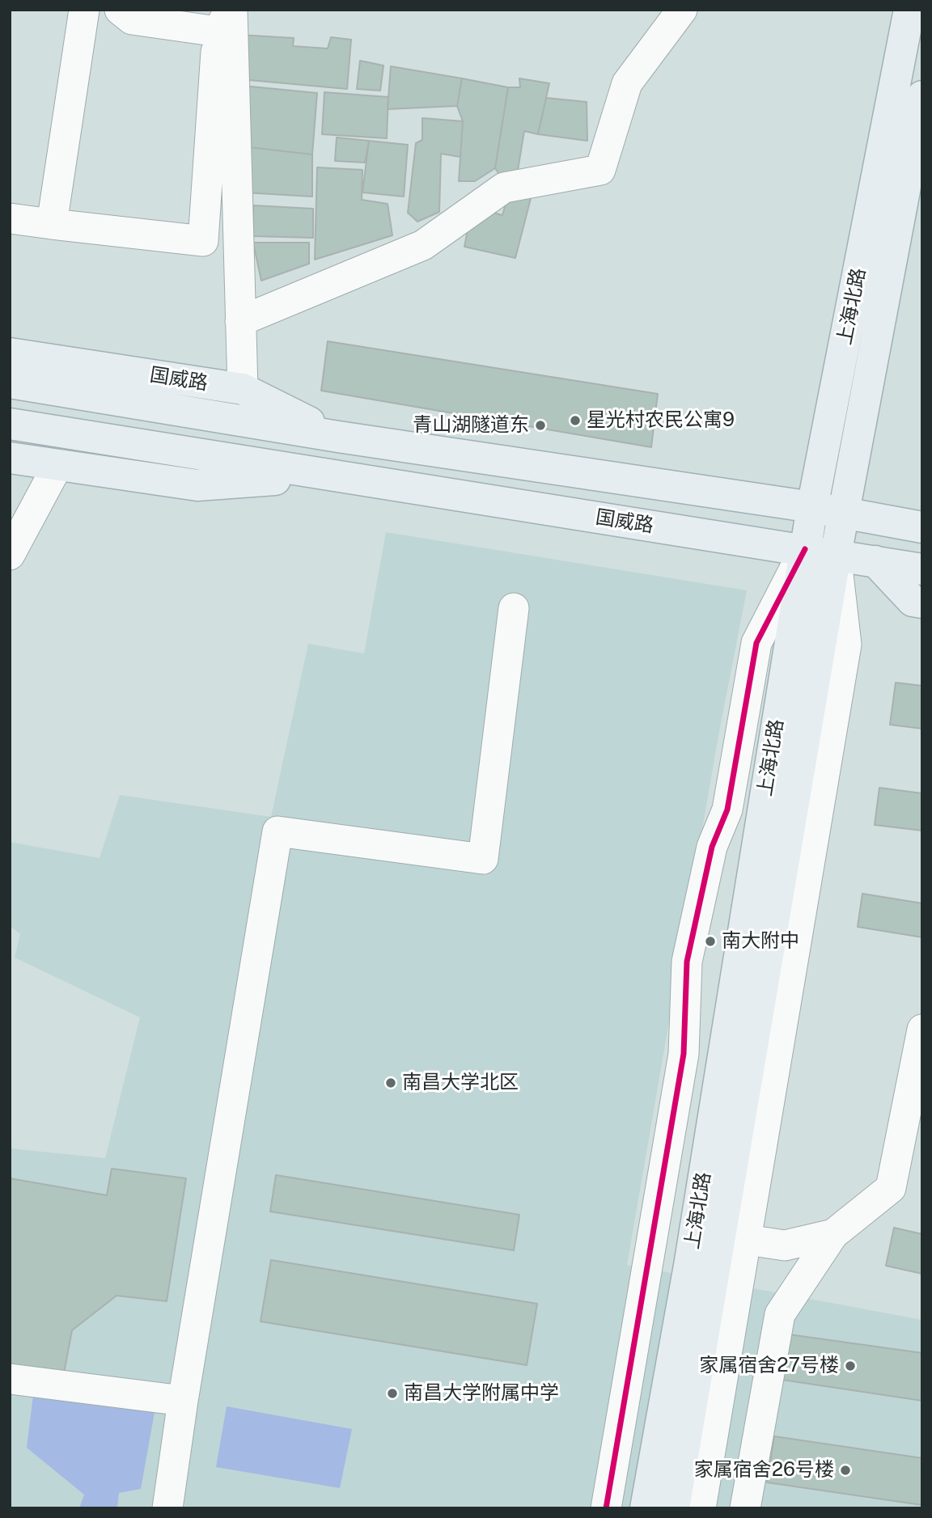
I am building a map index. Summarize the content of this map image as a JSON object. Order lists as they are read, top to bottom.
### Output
{
  "streets": {
    "main road": ["上海北路", "国威路"]
  },
  "crossings": [
    ["上海北路", "国威路"]
  ],
  "places": [
    "星光村农民公寓9",
    "青山湖隧道东",
    "南大附中",
    "南昌大学北区",
    "家属宿舍27号楼",
    "南昌大学附属中学",
    "家属宿舍26号楼"
  ]
}
